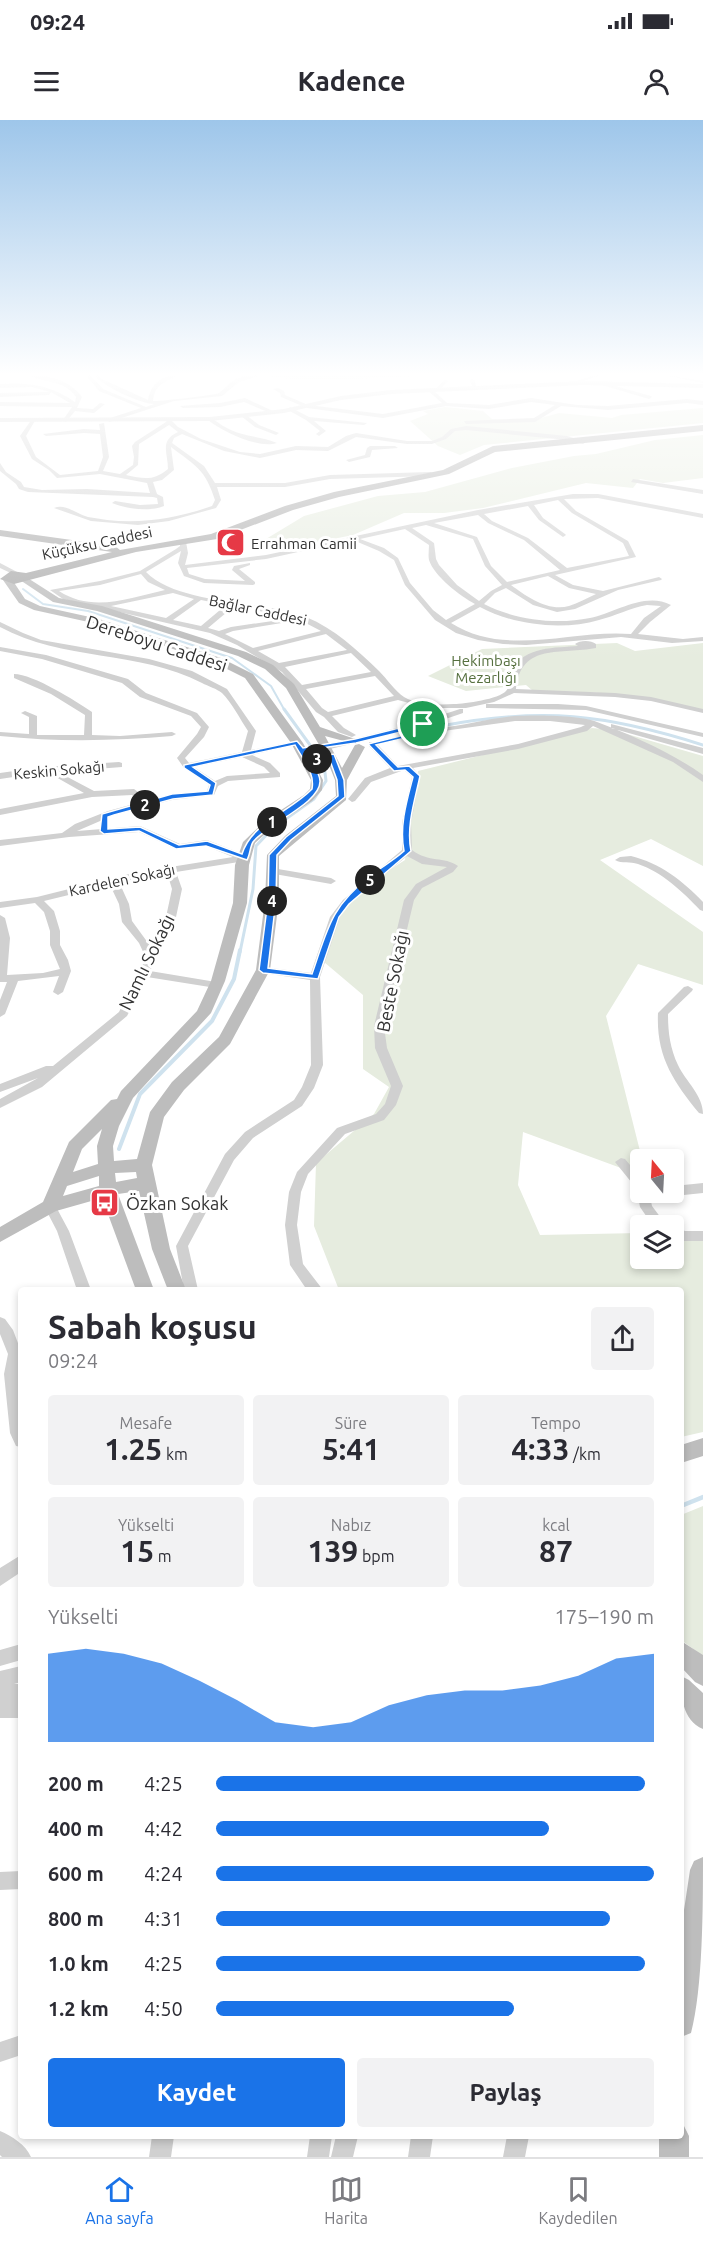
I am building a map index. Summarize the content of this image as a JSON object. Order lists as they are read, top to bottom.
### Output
{
  "streets": {
    "main road": ["Küçüksu Caddesi", "Dereboyu Caddesi"],
    "street": [
      "Bağlar Caddesi",
      "Keskin Sokağı",
      "Kardelen Sokağı",
      "Namlı Sokağı",
      "Beste Sokağı"
    ]
  },
  "crossings": [
    ["Küçüksu Caddesi", "Dereboyu Caddesi"],
    ["Dereboyu Caddesi", "Kardelen Sokağı"],
    ["Kardelen Sokağı", "Namlı Sokağı"]
  ],
  "parks": ["Hekimbaşı Mezarlığı"],
  "places": {
    "mosque": ["Errahman Camii"],
    "bus stop": ["Özkan Sokak"]
  },
  "north": "top",
  "page": {
    "status": "09:24",
    "header": "Kadence",
    "pins": [
      "3",
      "2",
      "1",
      "5",
      "4"
    ],
    "heading": ["Sabah koşusu", "09:24"],
    "stats": [
      ["Mesafe", "1.25 km"],
      ["Süre", "5:41"],
      ["Tempo", "4:33 /km"],
      ["Yükselti", "15 m"],
      ["Nabız", "139 bpm"],
      ["kcal", "87"]
    ],
    "chart": ["Yükselti", "175–190 m"],
    "list": [
      {
        "name": "200 m",
        "note": "4:25"
      },
      {
        "name": "400 m",
        "note": "4:42"
      },
      {
        "name": "600 m",
        "note": "4:24"
      },
      {
        "name": "800 m",
        "note": "4:31"
      },
      {
        "name": "1.0 km",
        "note": "4:25"
      },
      {
        "name": "1.2 km",
        "note": "4:50"
      }
    ],
    "buttons": ["Kaydet", "Paylaş"],
    "tabs": ["Ana sayfa", "Harita", "Kaydedilen"]
  }
}
